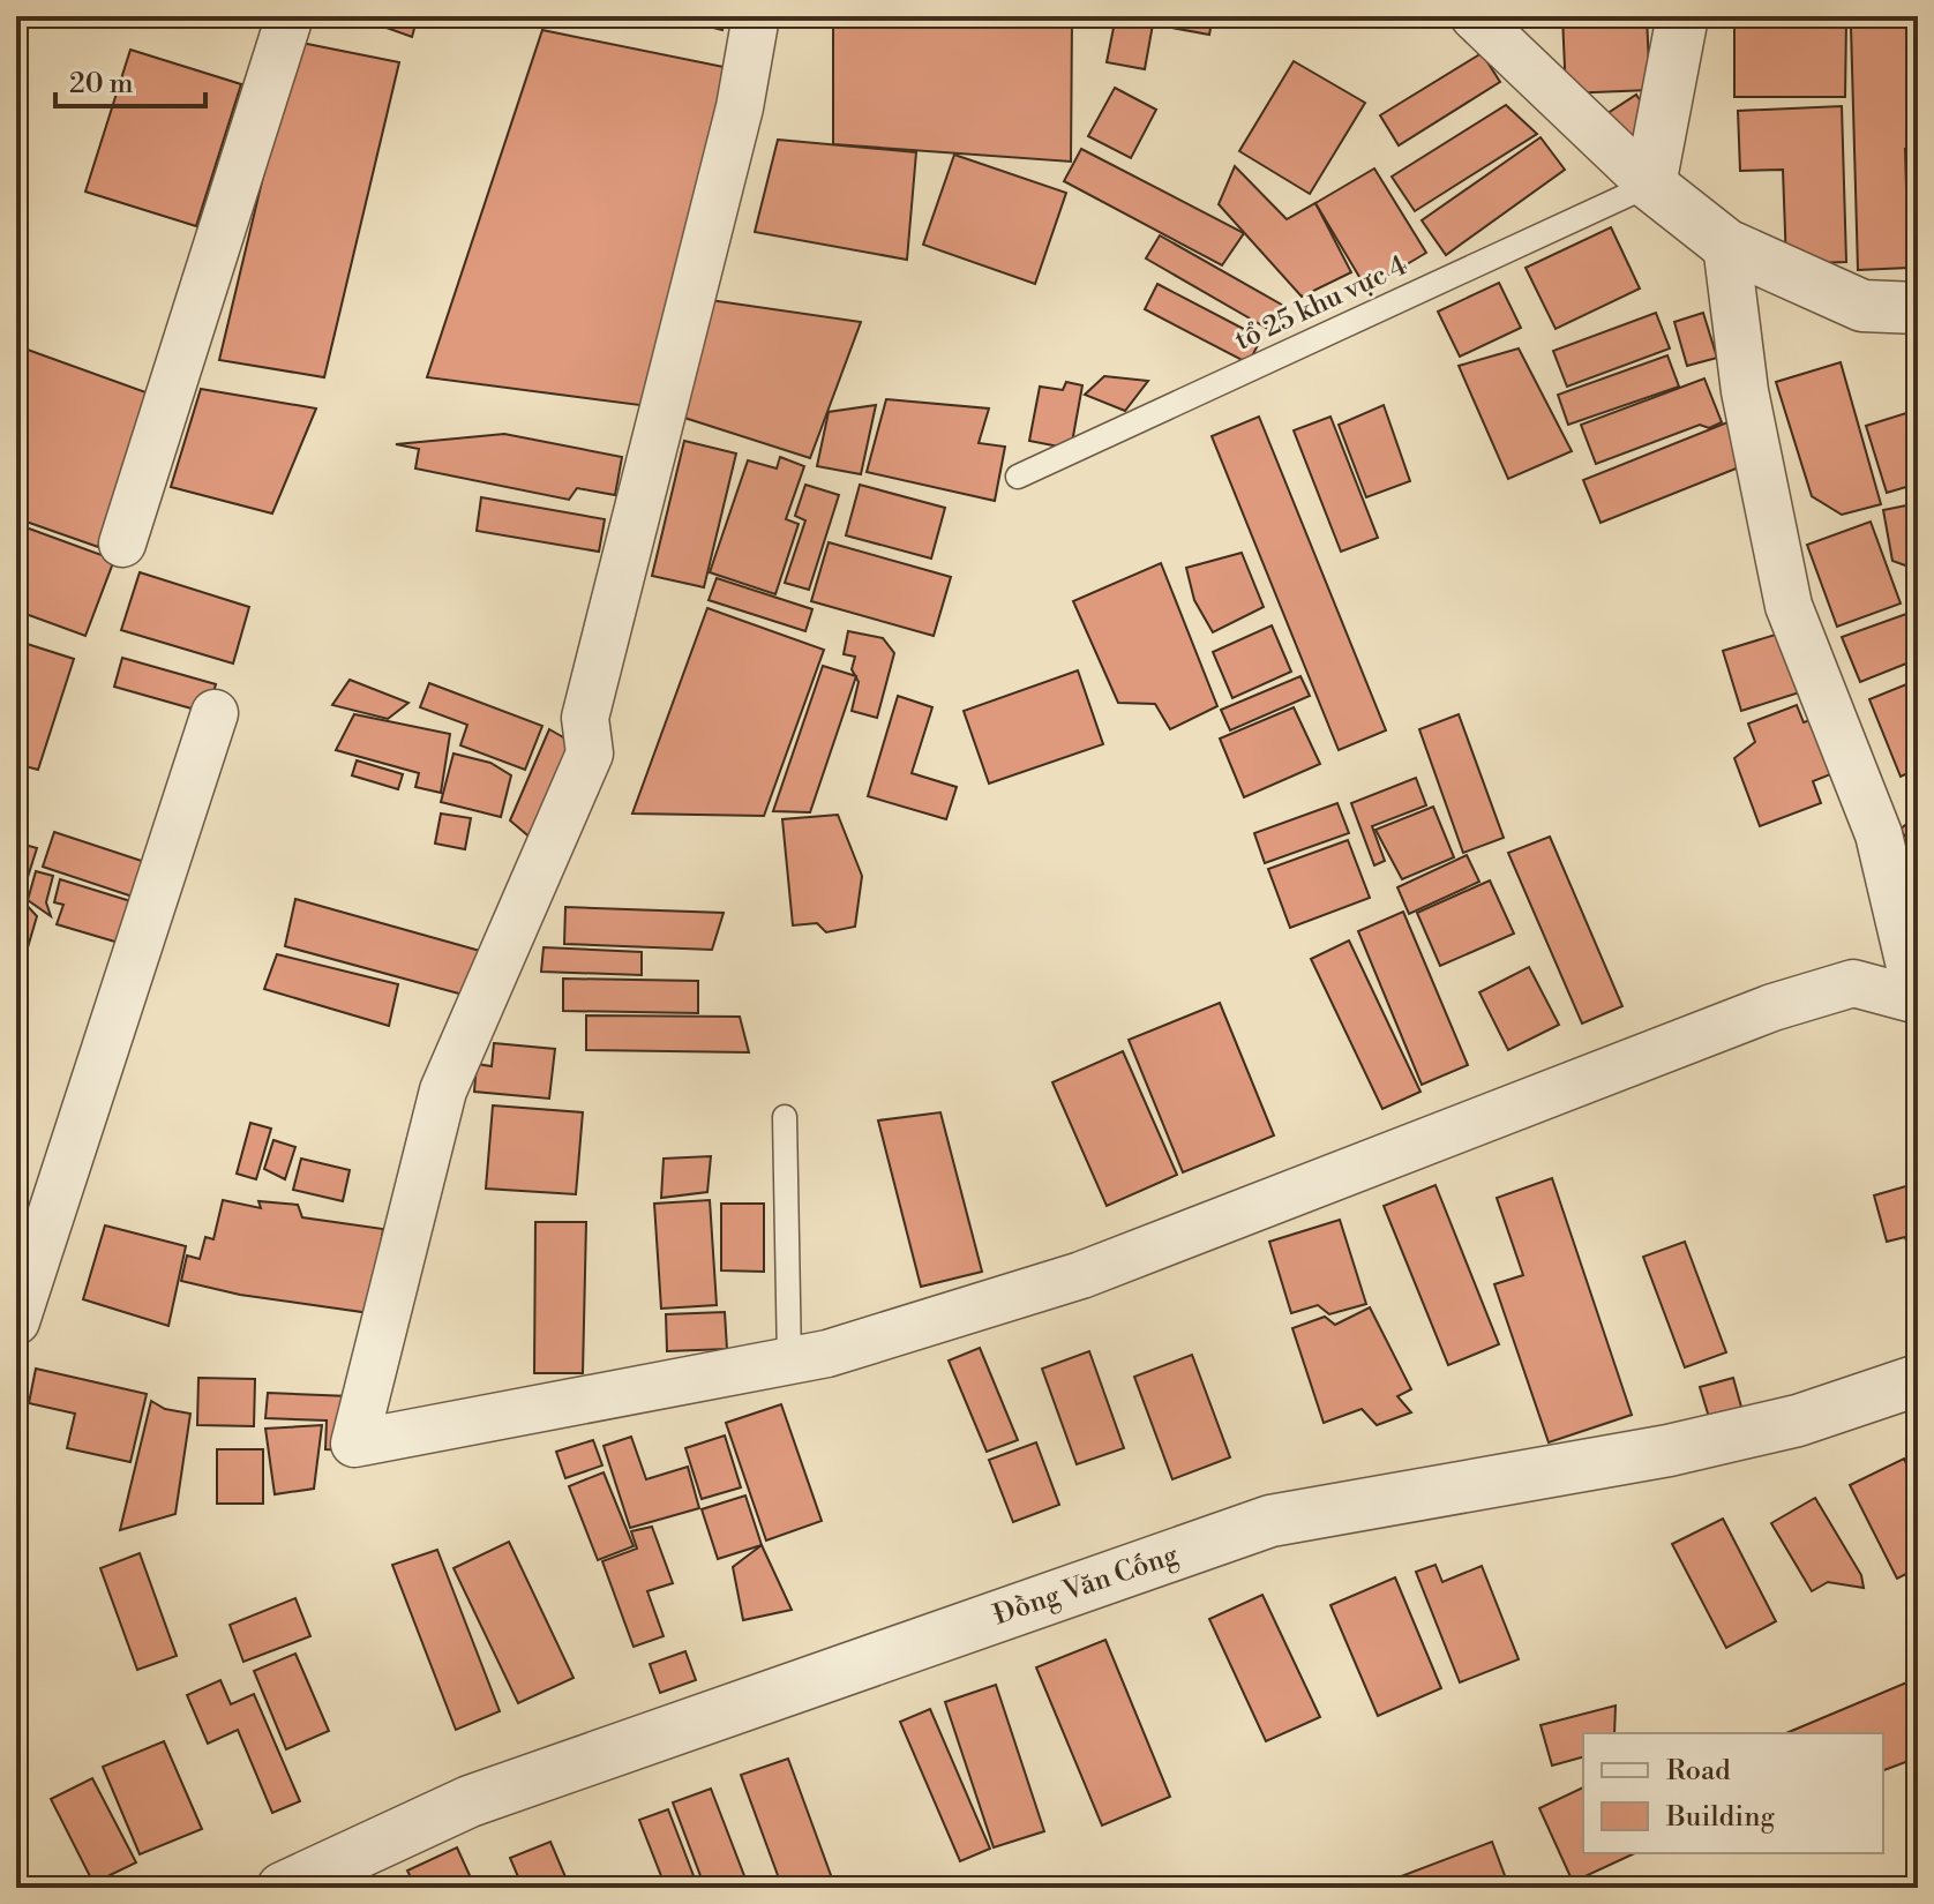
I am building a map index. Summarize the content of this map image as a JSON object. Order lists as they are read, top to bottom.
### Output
{
  "streets": {
    "street": ["Đồng Văn Cống"],
    "lane": ["tổ 25 khu vực 4"]
  },
  "legend": ["Road", "Building"],
  "scale_bar": "20 m"
}
